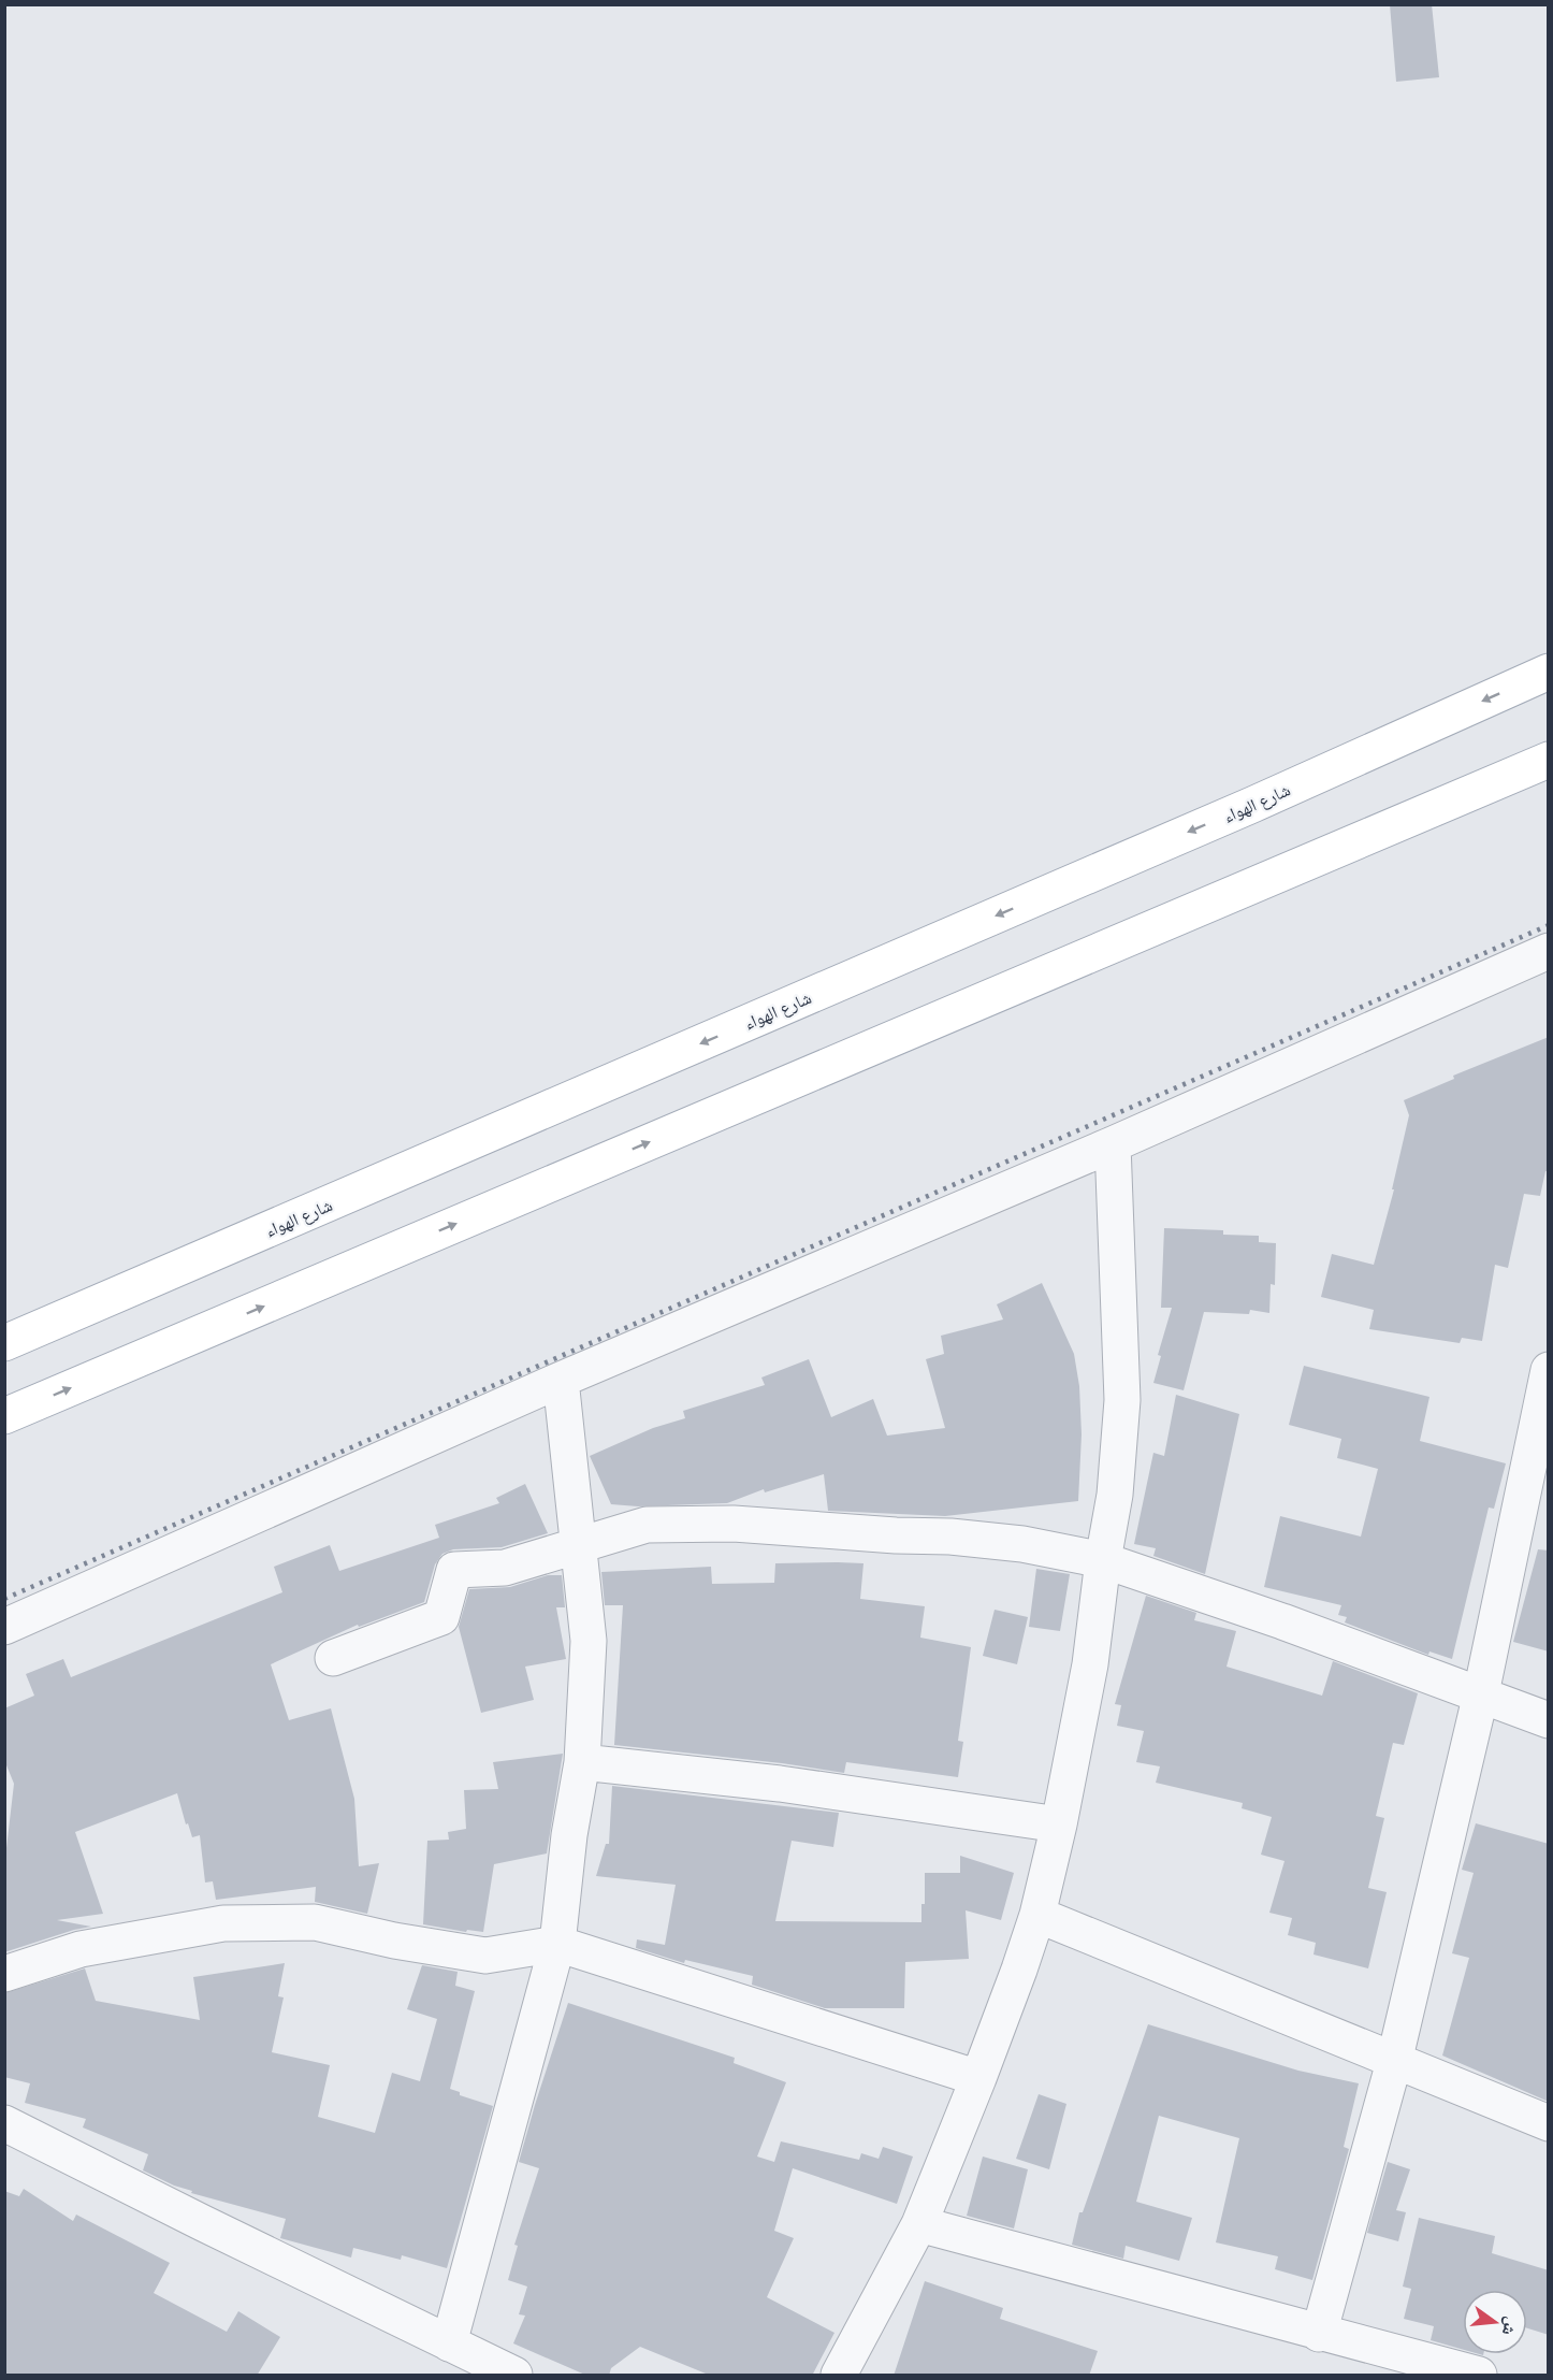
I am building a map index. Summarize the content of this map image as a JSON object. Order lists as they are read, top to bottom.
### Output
{
  "streets": {
    "main road": ["شارع الهواء"]
  },
  "north": "right"
}
